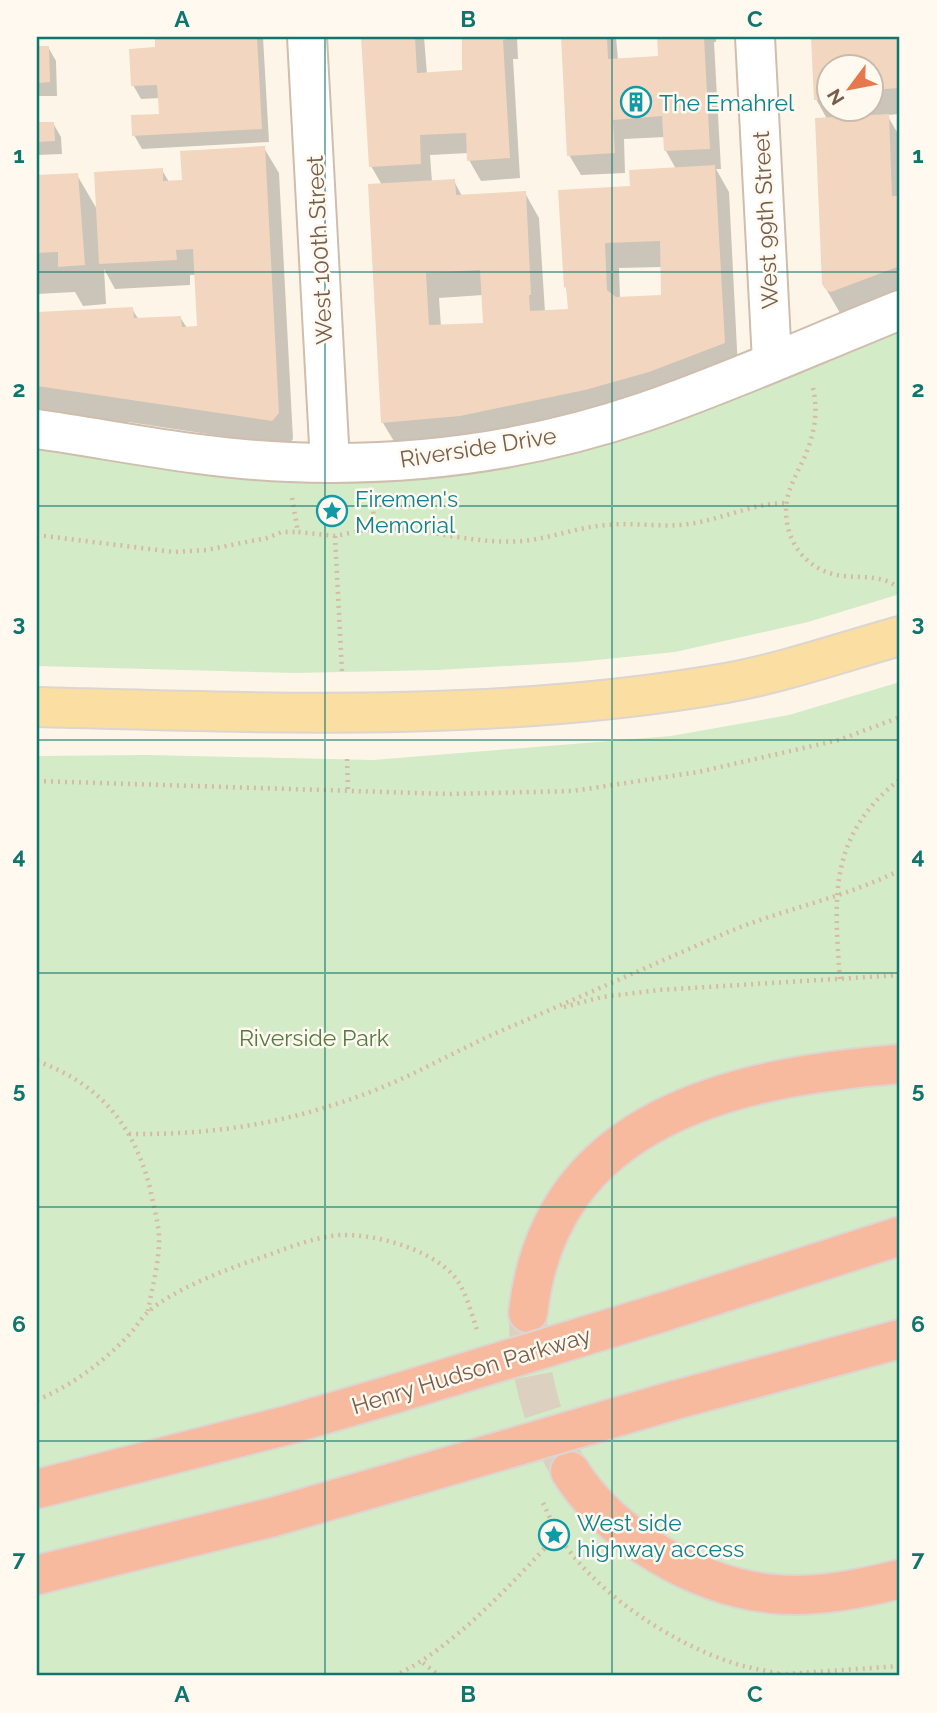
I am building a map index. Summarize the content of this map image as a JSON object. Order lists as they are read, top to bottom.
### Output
{
  "streets": {
    "highway": ["Henry Hudson Parkway"],
    "street": ["West 99th Street", "West 100th Street", "Riverside Drive"]
  },
  "crossings": [
    ["West 99th Street", "Riverside Drive"],
    ["West 100th Street", "Riverside Drive"]
  ],
  "parks": ["Riverside Park"],
  "places": {
    "building": ["The Emahrel"],
    "place": ["Firemen's Memorial", "West side highway access"]
  },
  "north": "bottom left",
  "grid": {
    "columns": ["A", "B", "C"],
    "rows": [
      "1",
      "2",
      "3",
      "4",
      "5",
      "6",
      "7"
    ]
  }
}
